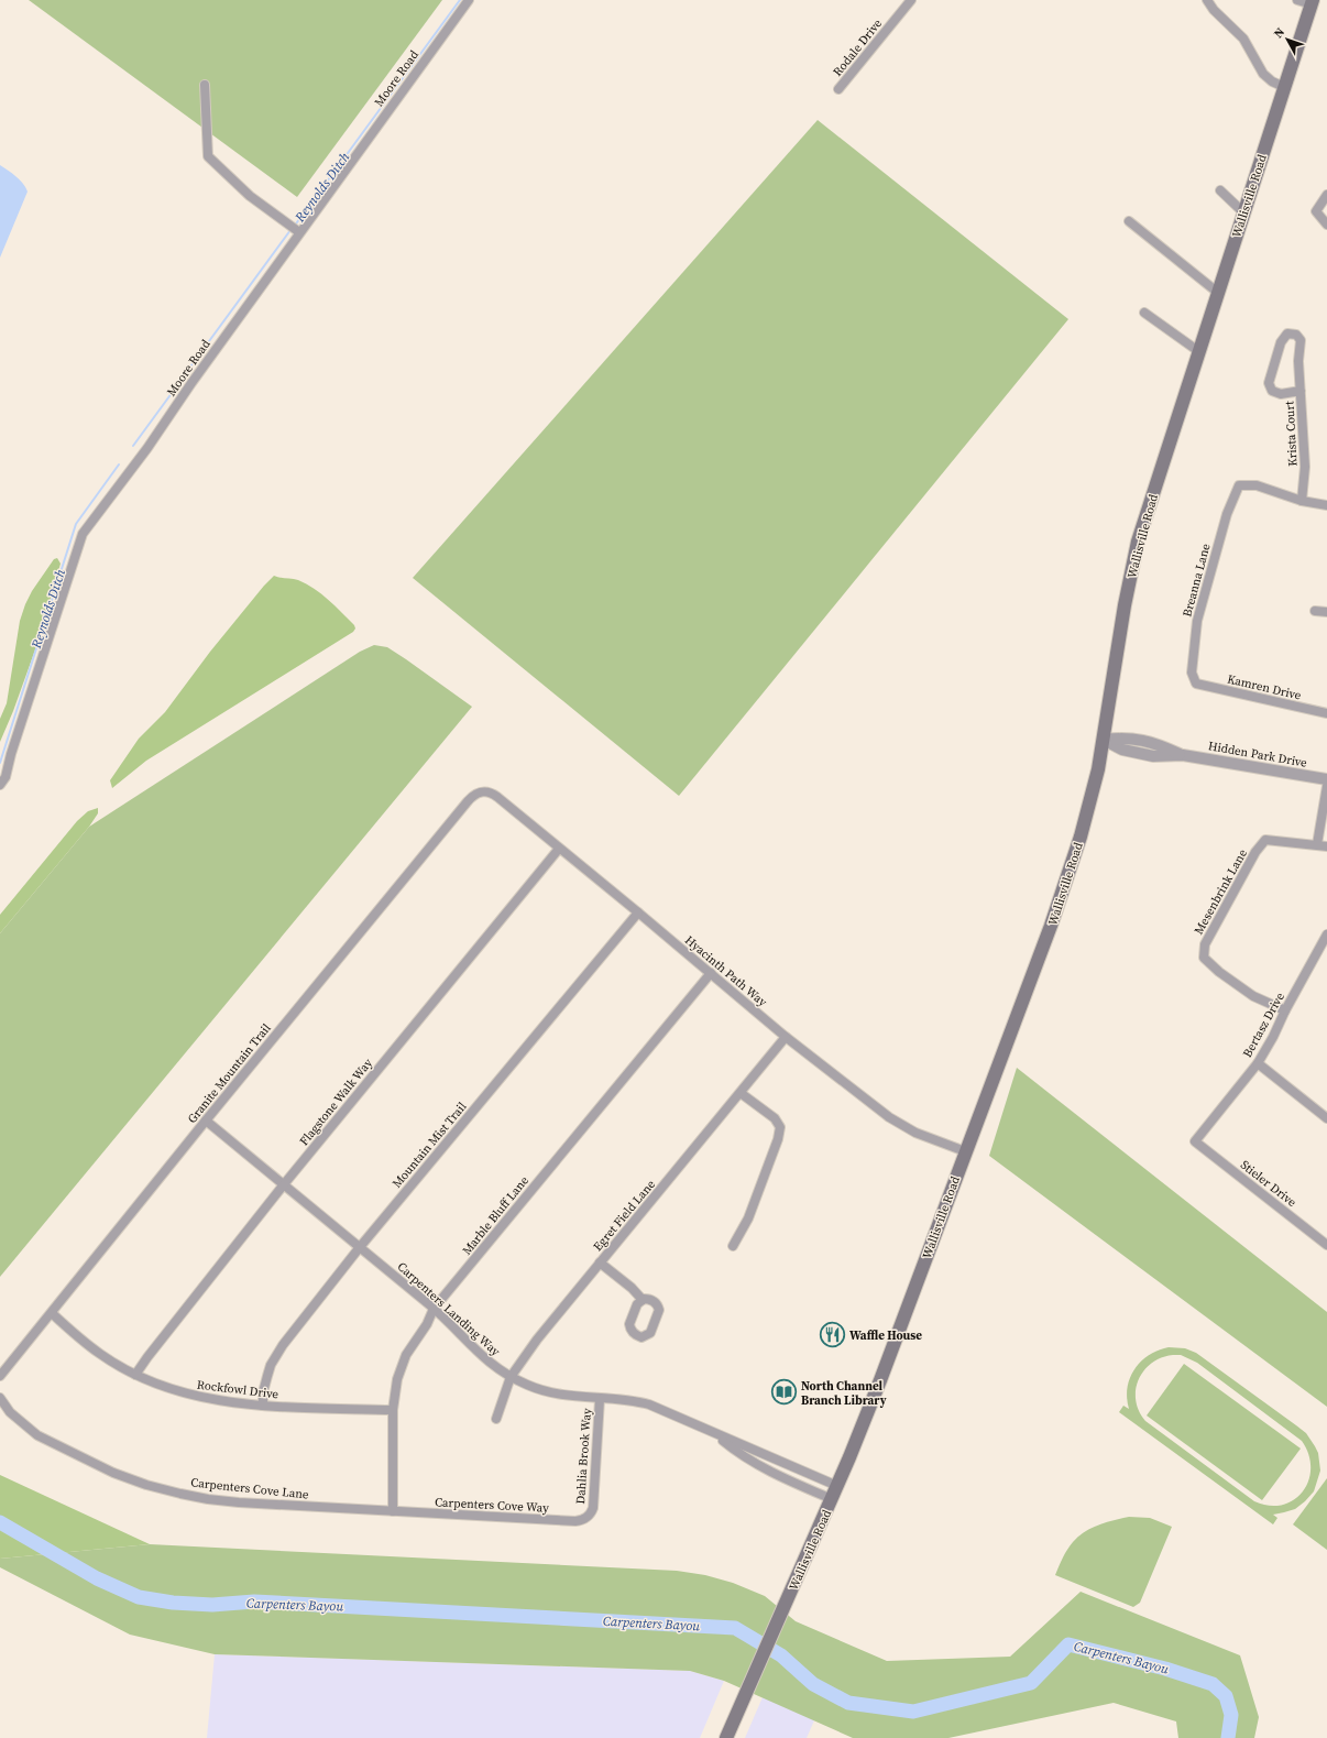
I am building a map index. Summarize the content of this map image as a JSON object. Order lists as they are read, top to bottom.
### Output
{
  "streets": {
    "main road": ["Wallisville Road"],
    "street": [
      "Rodale Drive",
      "Moore Road",
      "Krista Court",
      "Breanna Lane",
      "Kamren Drive",
      "Hidden Park Drive",
      "Mesenbrink Lane",
      "Hyacinth Path Way",
      "Bertasz Drive",
      "Granite Mountain Trail",
      "Flagstone Walk Way",
      "Mountain Mist Trail",
      "Stieler Drive",
      "Marble Bluff Lane",
      "Egret Field Lane",
      "Carpenters Landing Way",
      "Rockfowl Drive",
      "Dahlia Brook Way",
      "Carpenters Cove Lane",
      "Carpenters Cove Way"
    ]
  },
  "crossings": [
    ["Wallisville Road", "Hidden Park Drive"],
    ["Wallisville Road", "Hyacinth Path Way"],
    ["Wallisville Road", "Carpenters Landing Way"],
    ["Krista Court", "Breanna Lane"],
    ["Breanna Lane", "Kamren Drive"],
    ["Mesenbrink Lane", "Bertasz Drive"],
    ["Hyacinth Path Way", "Granite Mountain Trail"],
    ["Hyacinth Path Way", "Flagstone Walk Way"],
    ["Hyacinth Path Way", "Mountain Mist Trail"],
    ["Hyacinth Path Way", "Marble Bluff Lane"],
    ["Hyacinth Path Way", "Egret Field Lane"],
    ["Bertasz Drive", "Stieler Drive"],
    ["Granite Mountain Trail", "Carpenters Landing Way"],
    ["Granite Mountain Trail", "Rockfowl Drive"],
    ["Flagstone Walk Way", "Carpenters Landing Way"],
    ["Flagstone Walk Way", "Rockfowl Drive"],
    ["Mountain Mist Trail", "Carpenters Landing Way"],
    ["Mountain Mist Trail", "Rockfowl Drive"],
    ["Marble Bluff Lane", "Carpenters Landing Way"],
    ["Marble Bluff Lane", "Rockfowl Drive"],
    ["Marble Bluff Lane", "Carpenters Cove Lane"],
    ["Marble Bluff Lane", "Carpenters Cove Way"],
    ["Egret Field Lane", "Carpenters Landing Way"],
    ["Carpenters Landing Way", "Dahlia Brook Way"],
    ["Dahlia Brook Way", "Carpenters Cove Way"],
    ["Carpenters Cove Lane", "Carpenters Cove Way"]
  ],
  "water": ["Reynolds Ditch", "Carpenters Bayou"],
  "places": {
    "restaurant": ["Waffle House"],
    "library": ["North Channel Branch Library"]
  },
  "north": "top left"
}
